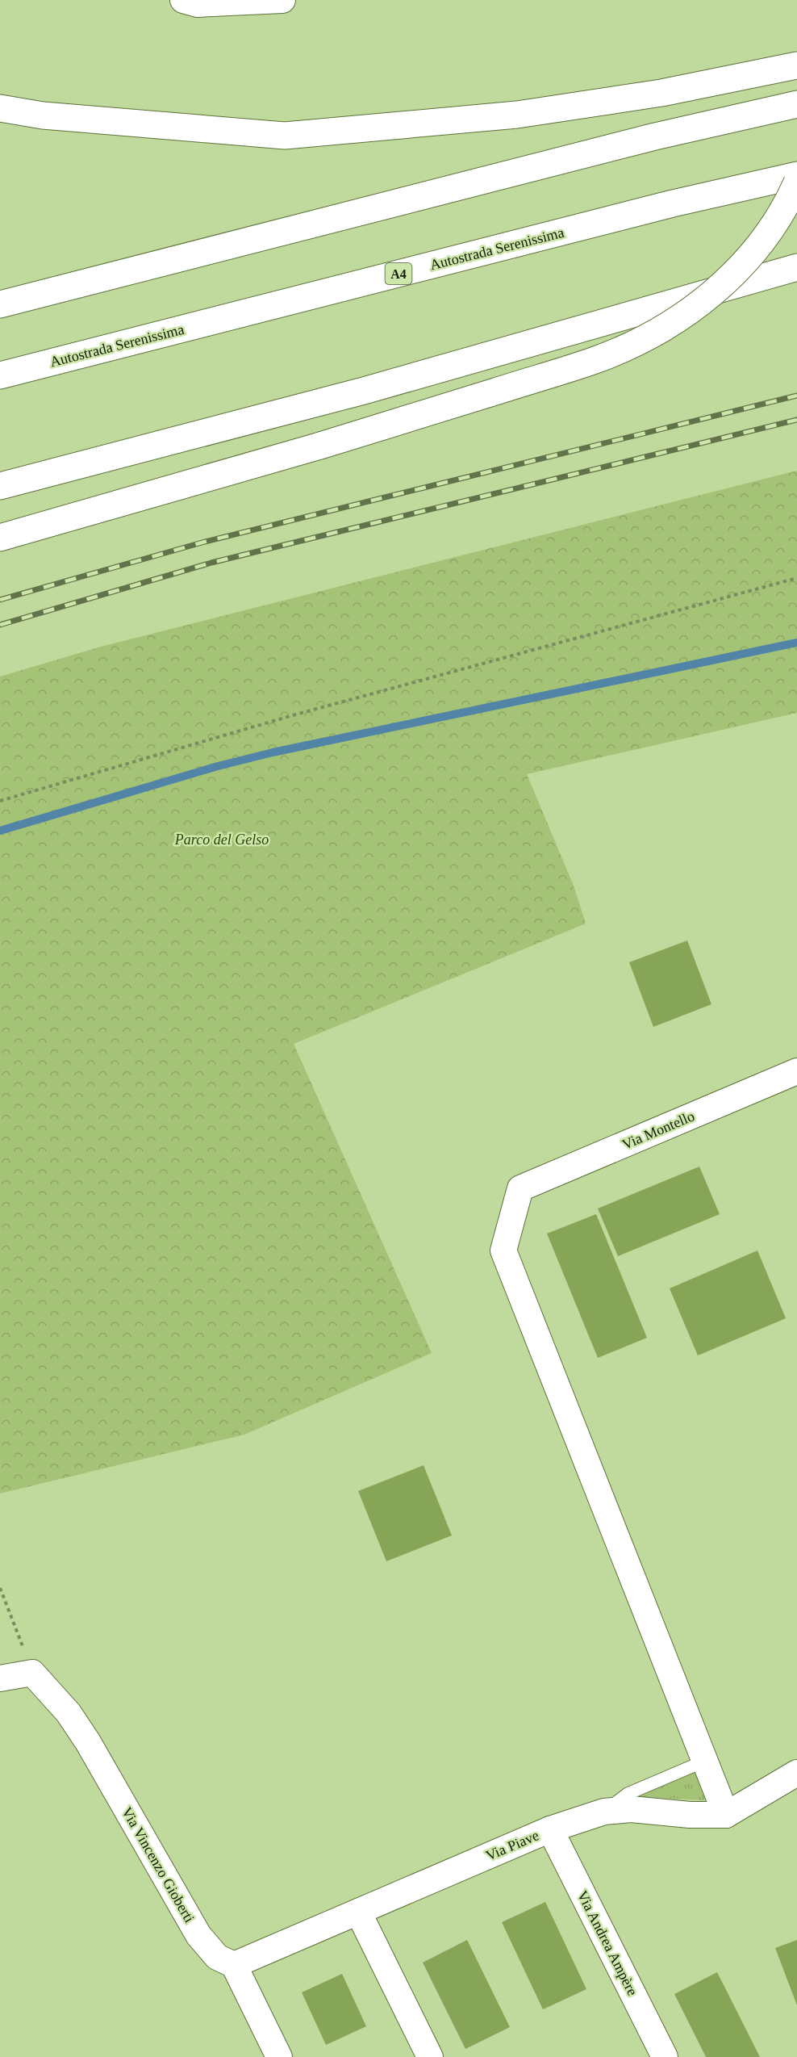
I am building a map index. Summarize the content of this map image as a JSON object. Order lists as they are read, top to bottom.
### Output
{
  "streets": {
    "highway": ["Autostrada Serenissima", "A4"],
    "street": [
      "Via Montello",
      "Via Piave",
      "Via Vincenzo Gioberti",
      "Via Andrea Ampère"
    ]
  },
  "crossings": [
    ["Via Piave", "Via Vincenzo Gioberti"],
    ["Via Piave", "Via Andrea Ampère"]
  ],
  "parks": ["Parco del Gelso"]
}
